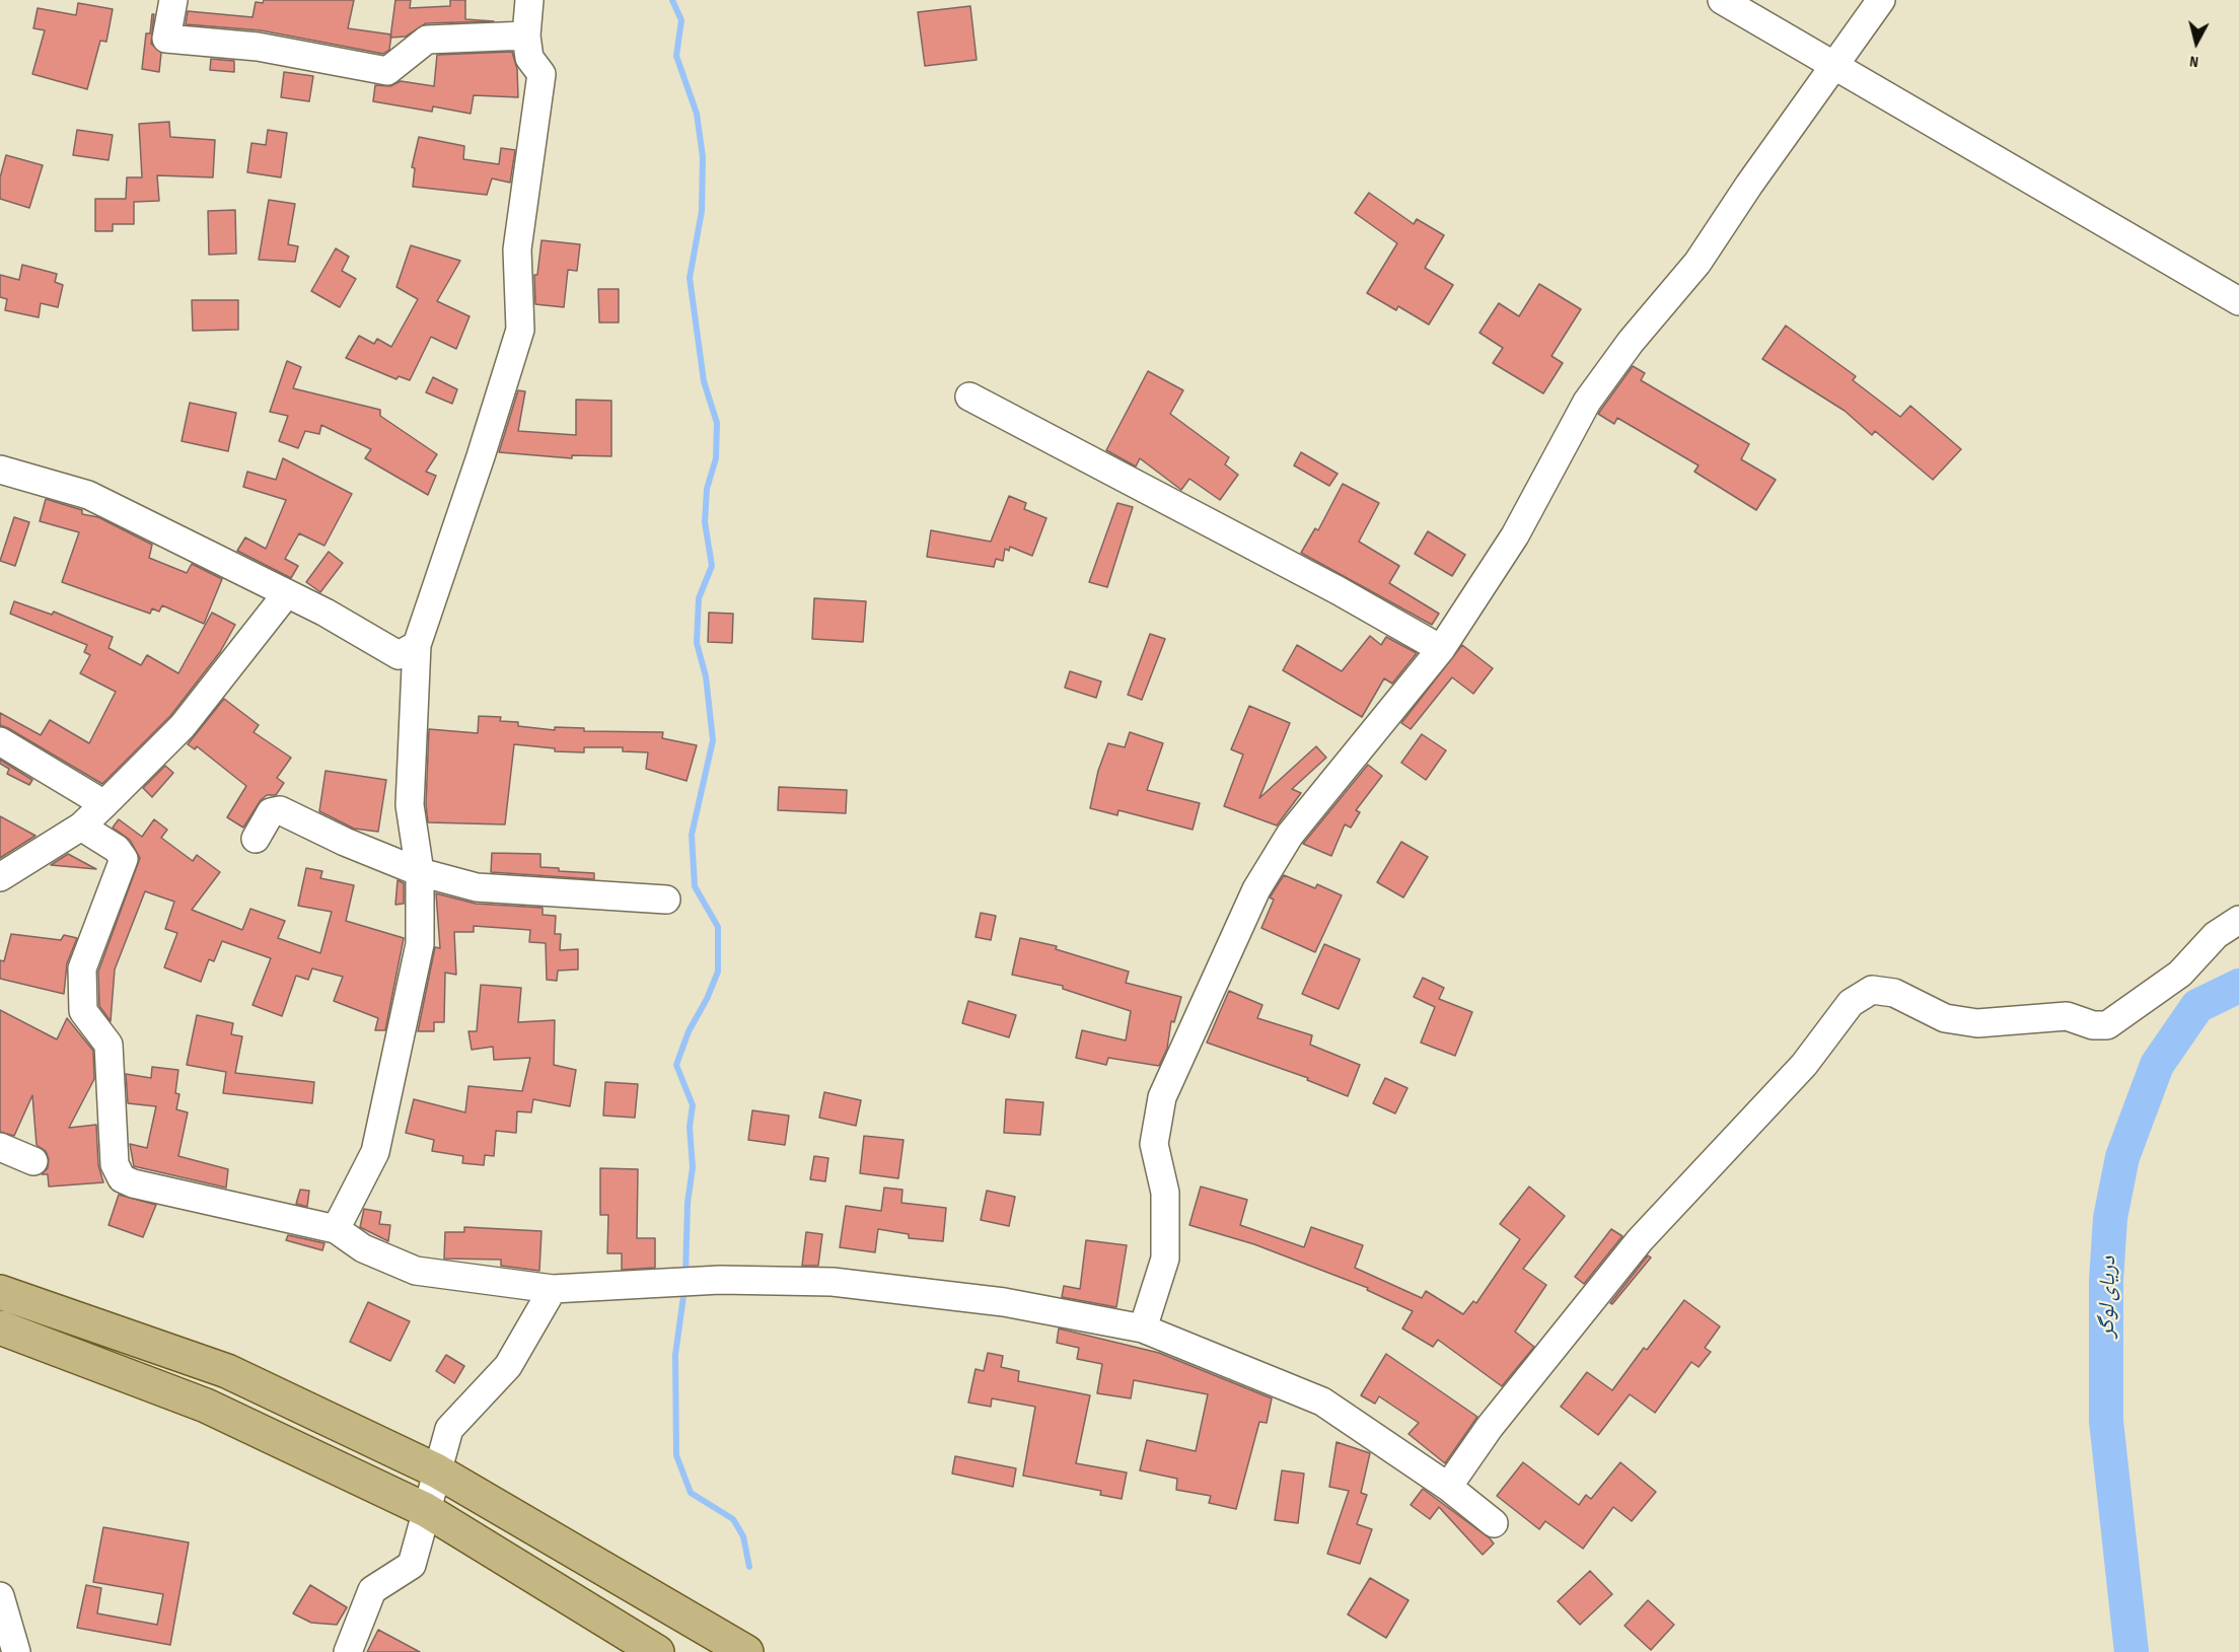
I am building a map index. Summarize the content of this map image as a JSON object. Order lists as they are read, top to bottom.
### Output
{
  "water": ["دریای لوگر"],
  "north": "bottom"
}
